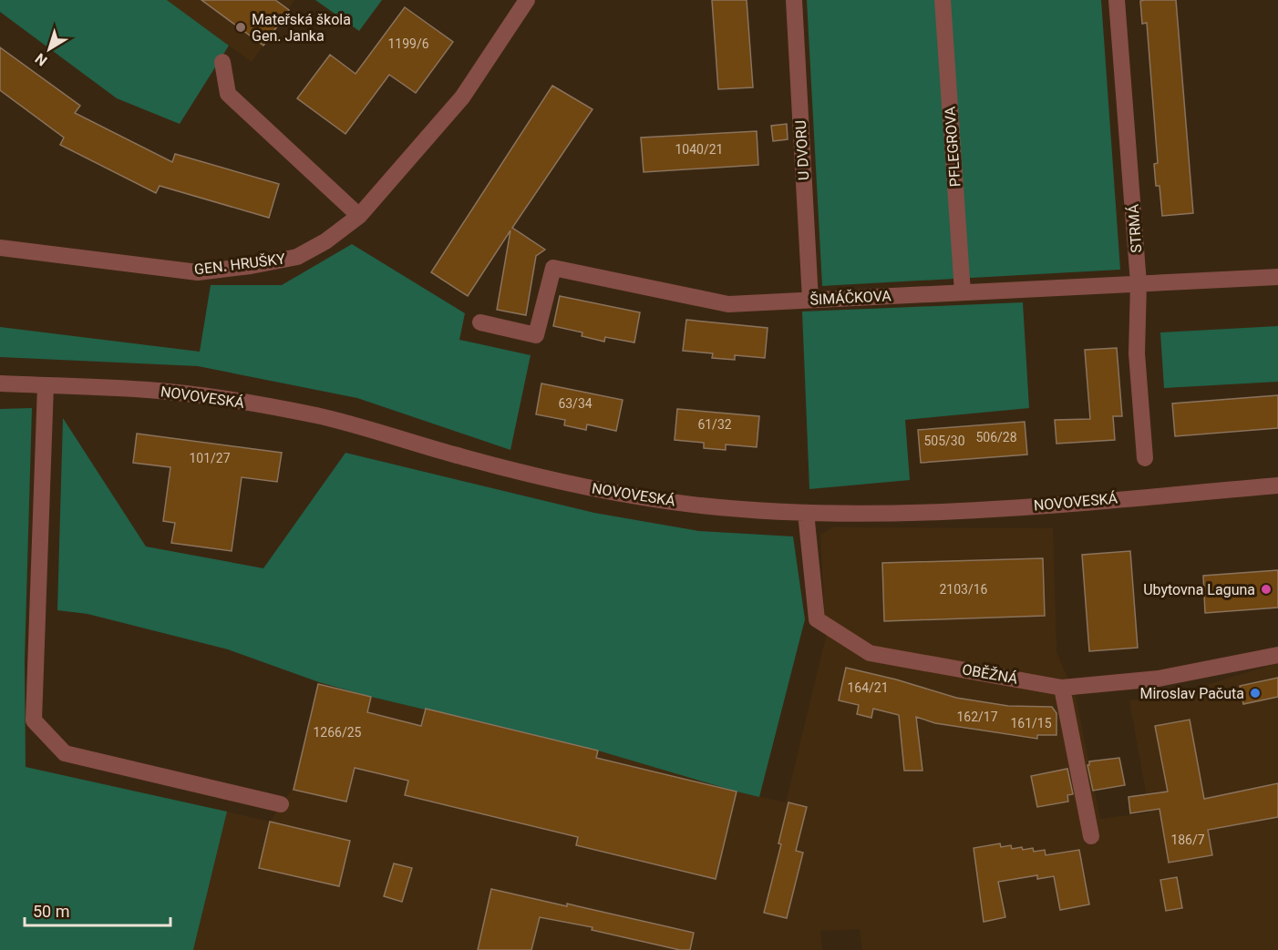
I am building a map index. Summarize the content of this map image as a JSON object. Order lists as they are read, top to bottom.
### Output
{
  "streets": {
    "street": [
      "PFLEGROVA",
      "U DVORU",
      "STRMÁ",
      "GEN. HRUŠKY",
      "ŠIMÁČKOVA",
      "NOVOVESKÁ",
      "OBĚŽNÁ"
    ]
  },
  "crossings": [
    ["PFLEGROVA", "ŠIMÁČKOVA"],
    ["U DVORU", "ŠIMÁČKOVA"],
    ["STRMÁ", "ŠIMÁČKOVA"],
    ["NOVOVESKÁ", "OBĚŽNÁ"]
  ],
  "places": ["Mateřská škola Gen. Janka", "Ubytovna Laguna", "Miroslav Pačuta"],
  "house_numbers": [
    "1199/6",
    "1040/21",
    "63/34",
    "61/32",
    "506/28",
    "505/30",
    "101/27",
    "2103/16",
    "164/21",
    "162/17",
    "161/15",
    "1266/25",
    "186/7"
  ],
  "scale_bar": "50 m",
  "north": "bottom left"
}
